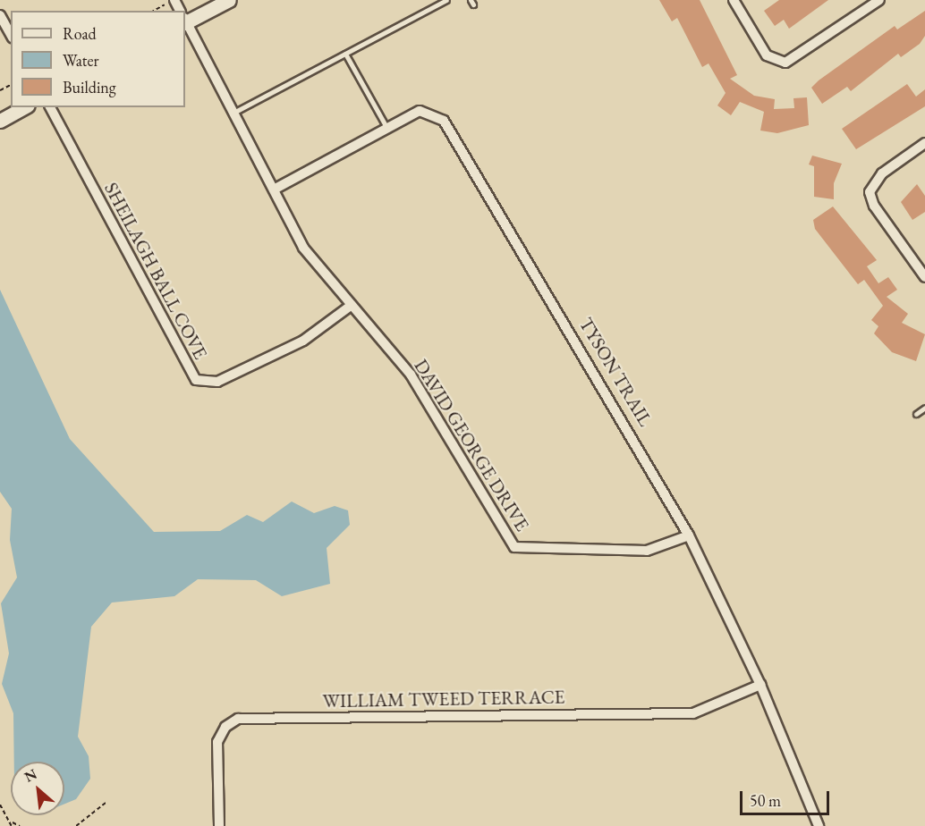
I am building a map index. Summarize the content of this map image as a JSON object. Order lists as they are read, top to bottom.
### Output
{
  "streets": {
    "street": [
      "SHEILAGH BALL COVE",
      "TYSON TRAIL",
      "DAVID GEORGE DRIVE",
      "WILLIAM TWEED TERRACE"
    ]
  },
  "crossings": [
    ["SHEILAGH BALL COVE", "DAVID GEORGE DRIVE"],
    ["TYSON TRAIL", "DAVID GEORGE DRIVE"],
    ["TYSON TRAIL", "WILLIAM TWEED TERRACE"]
  ],
  "legend": ["Road", "Water", "Building"],
  "scale_bar": "50 m",
  "north": "top left"
}
